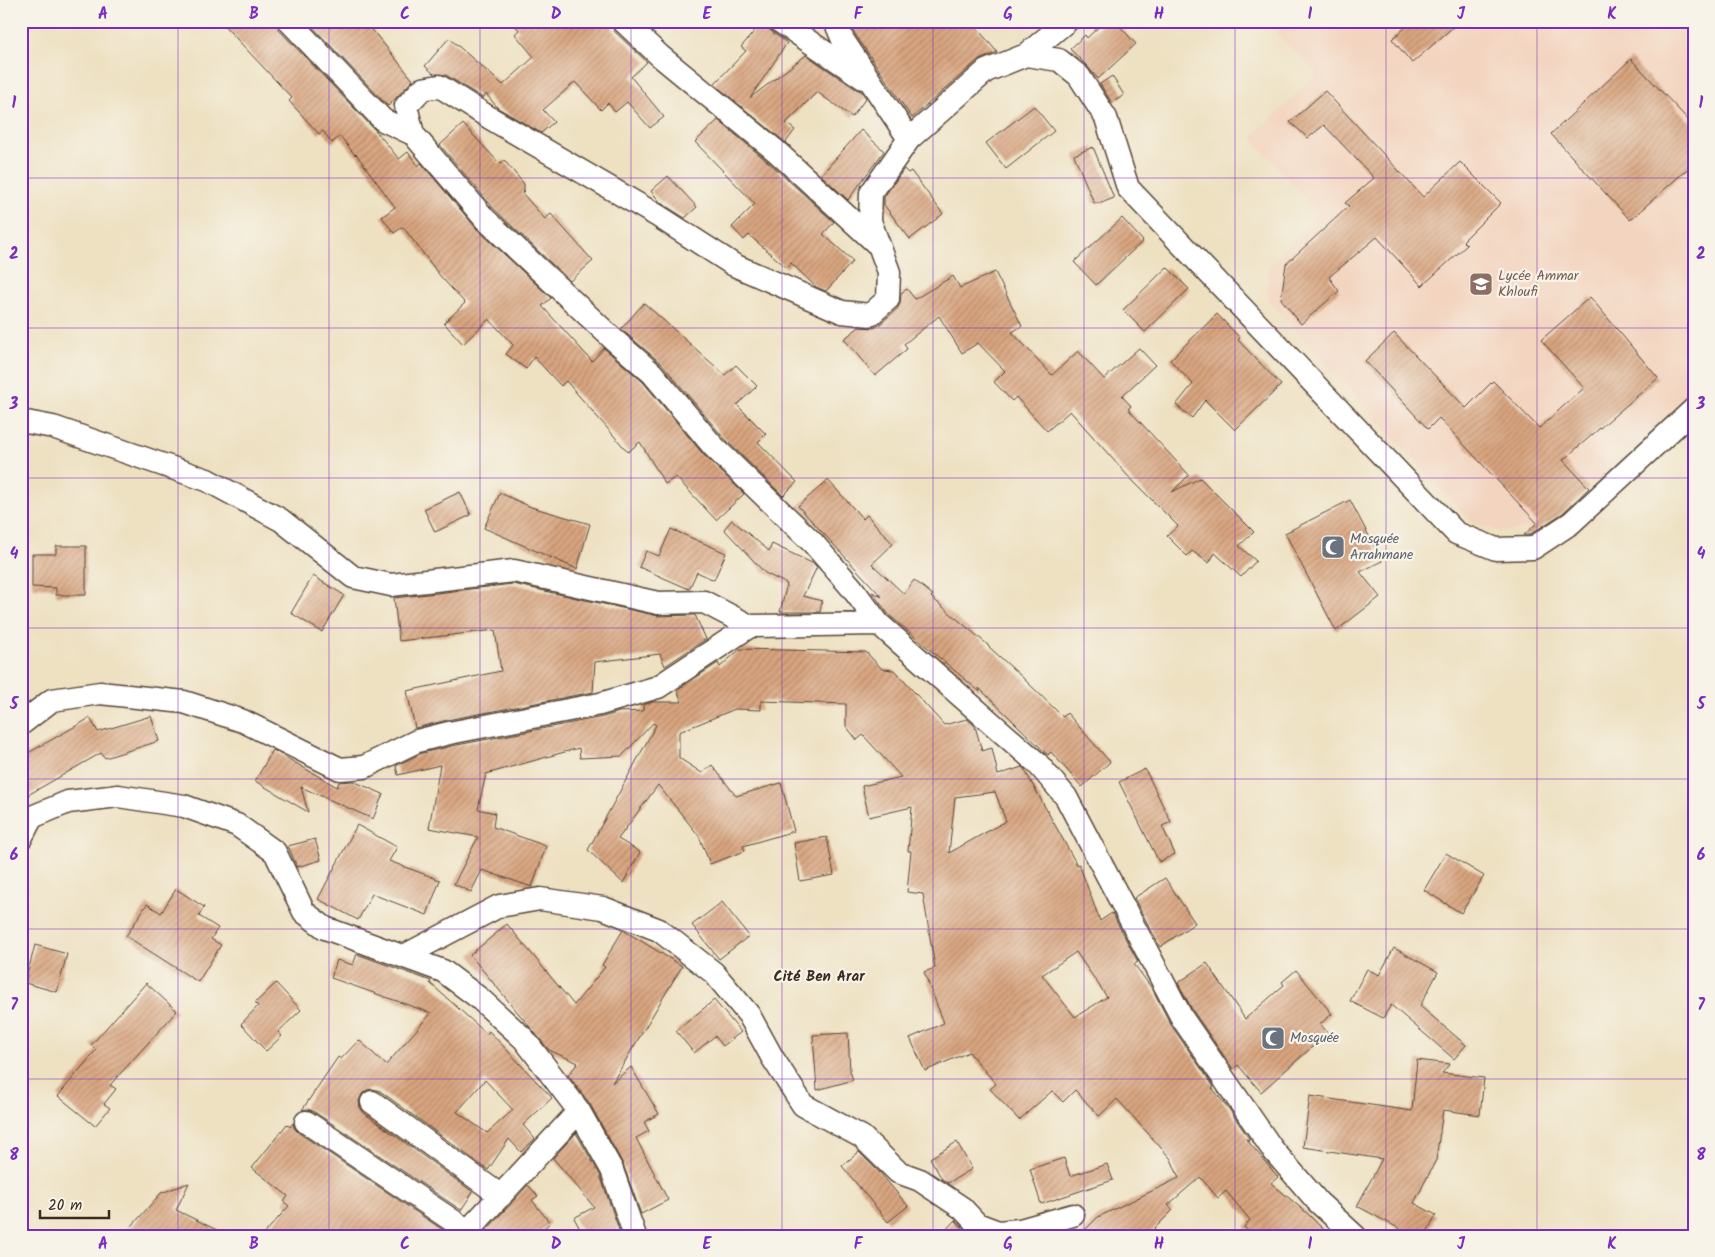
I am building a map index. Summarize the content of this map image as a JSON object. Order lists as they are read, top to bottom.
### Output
{
  "districts": ["Cité Ben Arar"],
  "places": {
    "school or university": ["Lycée Ammar Khloufi"],
    "mosque": ["Mosquée Arrahmane", "Mosquée"]
  },
  "scale_bar": "20 m",
  "grid": {
    "columns": [
      "A",
      "B",
      "C",
      "D",
      "E",
      "F",
      "G",
      "H",
      "I",
      "J",
      "K"
    ],
    "rows": [
      "1",
      "2",
      "3",
      "4",
      "5",
      "6",
      "7",
      "8"
    ]
  }
}
